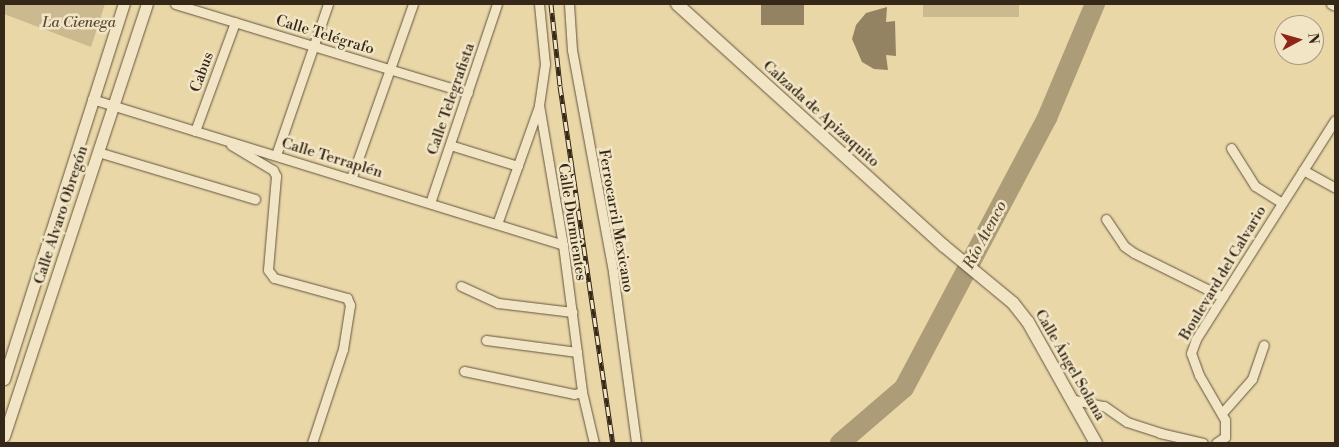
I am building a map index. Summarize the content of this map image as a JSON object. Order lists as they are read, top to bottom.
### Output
{
  "streets": {
    "main road": ["Calzada de Apizaquito", "Calle Ángel Solana"],
    "street": [
      "Calle Telégrafo",
      "Cabus",
      "Calle Telegrafista",
      "Calle Terraplén",
      "Calle Álvaro Obregón",
      "Ferrocarril Mexicano",
      "Calle Durmientes",
      "Boulevard del Calvario"
    ]
  },
  "crossings": [
    ["Calle Telégrafo", "Cabus"],
    ["Calle Telégrafo", "Calle Telegrafista"],
    ["Cabus", "Calle Terraplén"],
    ["Calle Telegrafista", "Calle Terraplén"],
    ["Calzada de Apizaquito", "Calle Ángel Solana"],
    ["Calle Terraplén", "Calle Álvaro Obregón"],
    ["Calle Terraplén", "Calle Durmientes"]
  ],
  "water": ["Río Atenco"],
  "parks": ["La Cienega"],
  "north": "right"
}
